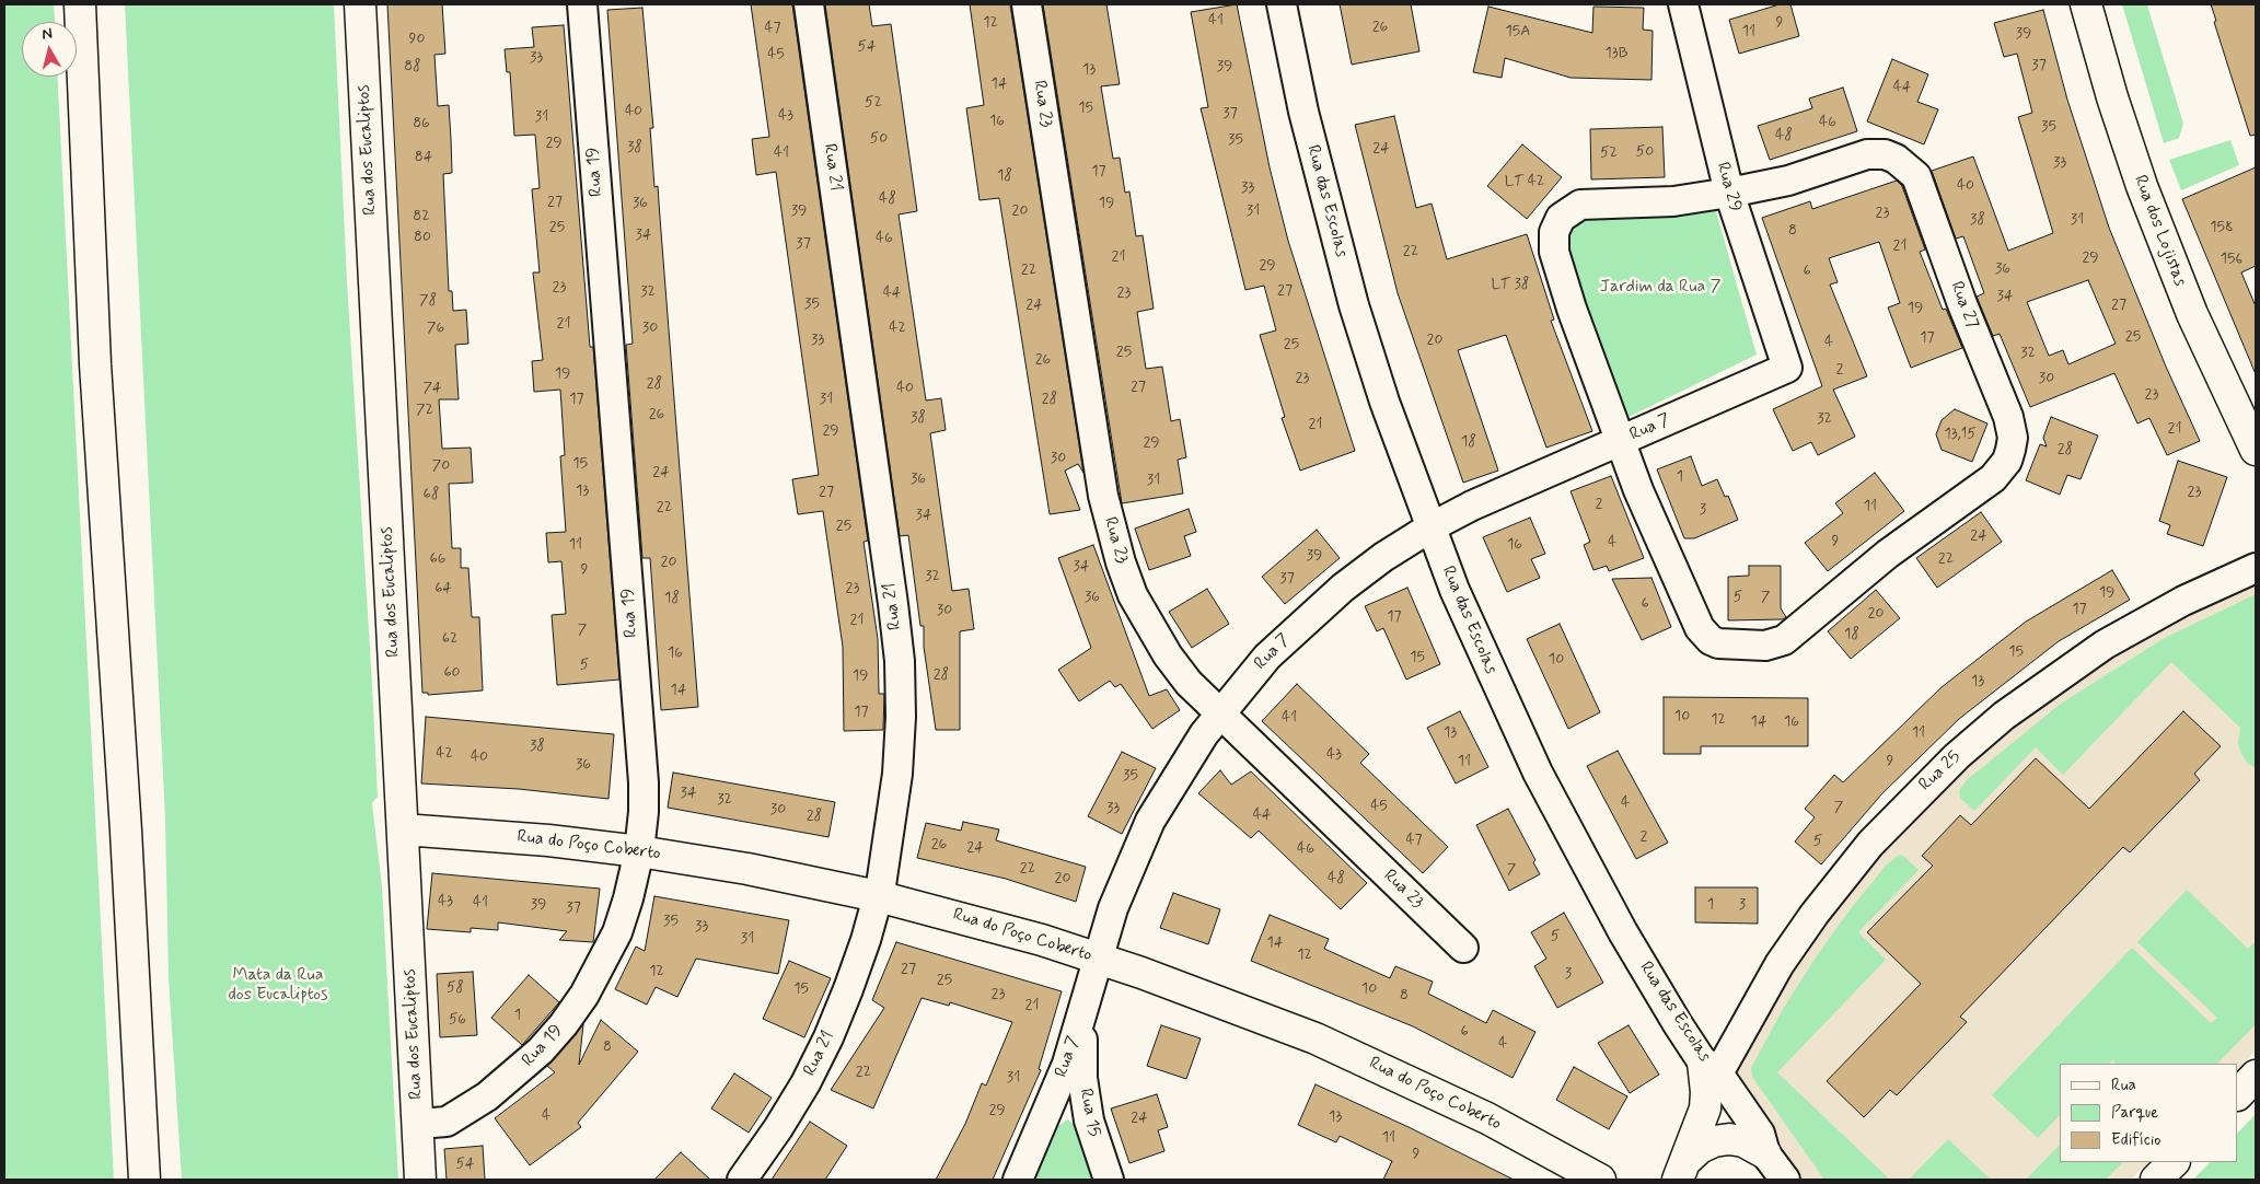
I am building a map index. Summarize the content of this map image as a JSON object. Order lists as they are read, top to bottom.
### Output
{
  "streets": {
    "main road": ["Rua dos Eucaliptos", "Rua dos Lojistas", "Rua do Poço Coberto"],
    "street": [
      "Rua 23",
      "Rua 21",
      "Rua 19",
      "Rua 29",
      "Rua das Escolas",
      "Rua 27",
      "Rua 7",
      "Rua 25",
      "Rua 15"
    ]
  },
  "crossings": [
    ["Rua 23", "Rua 7"],
    ["Rua dos Eucaliptos", "Rua 19"],
    ["Rua dos Eucaliptos", "Rua do Poço Coberto"],
    ["Rua 21", "Rua do Poço Coberto"],
    ["Rua 19", "Rua do Poço Coberto"],
    ["Rua 29", "Rua 27"],
    ["Rua 29", "Rua 7"],
    ["Rua das Escolas", "Rua 7"],
    ["Rua das Escolas", "Rua 25"],
    ["Rua 27", "Rua 7"],
    ["Rua 7", "Rua do Poço Coberto"],
    ["Rua 7", "Rua 15"]
  ],
  "parks": ["Jardim da Rua 7", "Mata da Rua dos Eucaliptos"],
  "house_numbers": [
    "41",
    "12",
    "9",
    "26",
    "47",
    "15A",
    "11",
    "39",
    "90",
    "54",
    "13B",
    "45",
    "33",
    "37",
    "88",
    "39",
    "13",
    "14",
    "44",
    "52",
    "15",
    "40",
    "37",
    "43",
    "31",
    "16",
    "46",
    "86",
    "35",
    "48",
    "50",
    "35",
    "29",
    "38",
    "24",
    "50",
    "41",
    "52",
    "84",
    "33",
    "17",
    "18",
    "LT 42",
    "40",
    "33",
    "48",
    "27",
    "36",
    "19",
    "39",
    "20",
    "31",
    "23",
    "82",
    "38",
    "31",
    "25",
    "158",
    "8",
    "34",
    "80",
    "46",
    "37",
    "21",
    "22",
    "21",
    "29",
    "156",
    "29",
    "36",
    "22",
    "6",
    "LT 38",
    "23",
    "27",
    "32",
    "44",
    "23",
    "34",
    "78",
    "35",
    "24",
    "27",
    "19",
    "21",
    "76",
    "30",
    "42",
    "25",
    "17",
    "33",
    "20",
    "4",
    "25",
    "25",
    "32",
    "26",
    "2",
    "19",
    "23",
    "30",
    "28",
    "27",
    "74",
    "40",
    "23",
    "17",
    "31",
    "28",
    "72",
    "26",
    "38",
    "32",
    "21",
    "21",
    "29",
    "13,15",
    "18",
    "29",
    "28",
    "30",
    "15",
    "70",
    "24",
    "1",
    "36",
    "31",
    "13",
    "27",
    "23",
    "68",
    "2",
    "11",
    "22",
    "3",
    "34",
    "25",
    "24",
    "9",
    "4",
    "11",
    "16",
    "39",
    "66",
    "22",
    "20",
    "34",
    "9",
    "32",
    "37",
    "64",
    "23",
    "19",
    "36",
    "5",
    "7",
    "18",
    "6",
    "17",
    "30",
    "20",
    "17",
    "21",
    "7",
    "18",
    "62",
    "15",
    "16",
    "15",
    "10",
    "5",
    "60",
    "28",
    "19",
    "13",
    "14",
    "17",
    "10",
    "41",
    "12",
    "14",
    "16",
    "13",
    "11",
    "38",
    "42",
    "43",
    "40",
    "11",
    "9",
    "36",
    "35",
    "34",
    "32",
    "4",
    "45",
    "7",
    "33",
    "30",
    "44",
    "28",
    "2",
    "47",
    "5",
    "26",
    "24",
    "46",
    "22",
    "7",
    "20",
    "48",
    "43",
    "41",
    "39",
    "1",
    "3",
    "37",
    "35",
    "33",
    "5",
    "31",
    "14",
    "12",
    "27",
    "12",
    "3",
    "25",
    "58",
    "15",
    "10",
    "23",
    "8",
    "21",
    "1",
    "56",
    "6",
    "4",
    "8",
    "22",
    "31",
    "29",
    "4",
    "13",
    "24",
    "11",
    "9",
    "54"
  ],
  "legend": ["Rua", "Parque", "Edifício"],
  "north": "top"
}
